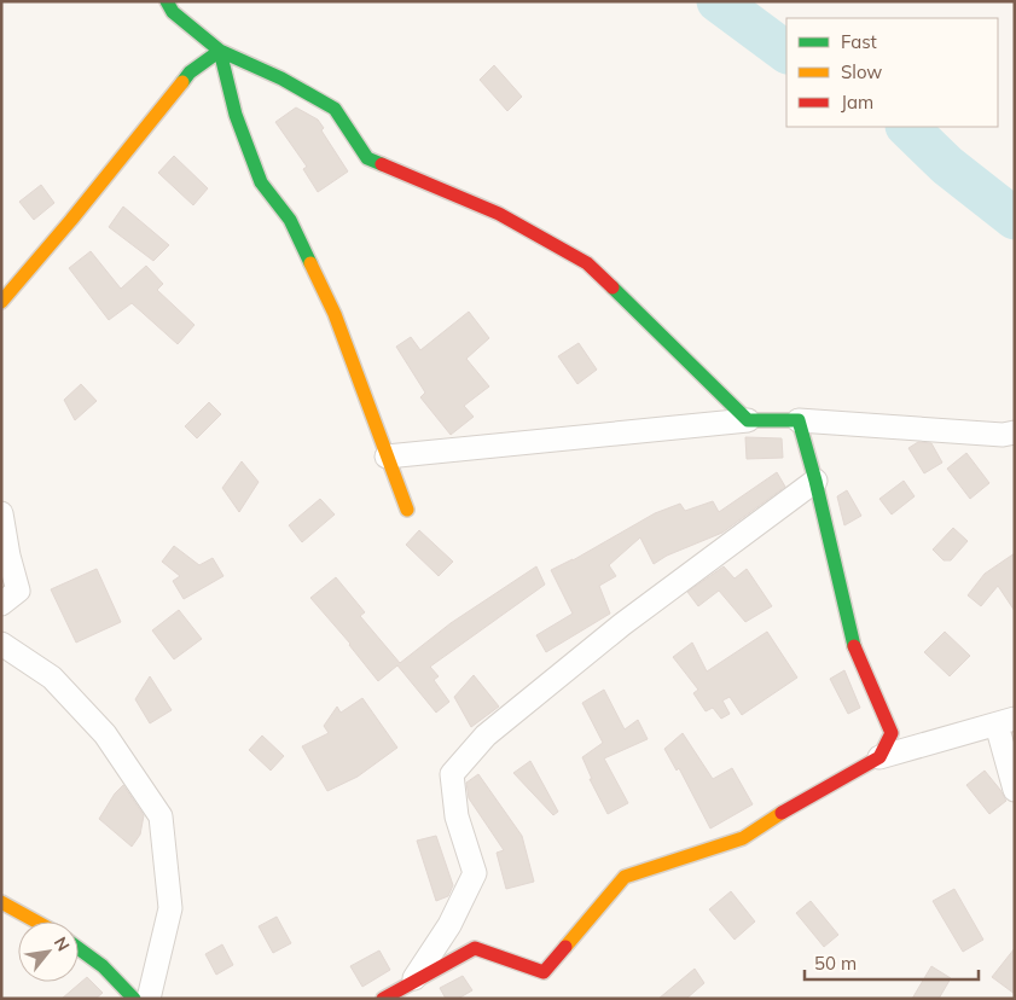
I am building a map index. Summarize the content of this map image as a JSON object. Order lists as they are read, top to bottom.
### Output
{
  "legend": ["Fast", "Slow", "Jam"],
  "scale_bar": "50 m",
  "north": "top right"
}
